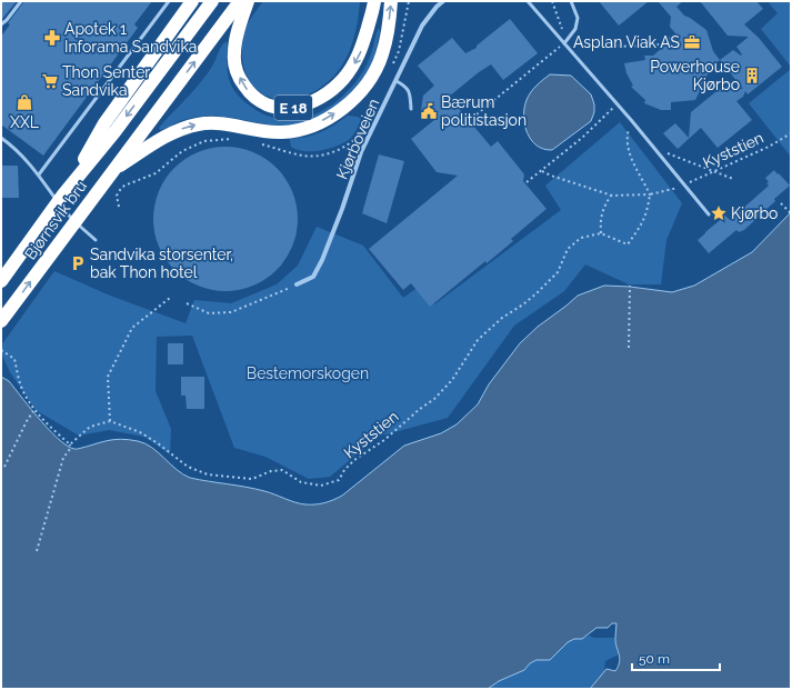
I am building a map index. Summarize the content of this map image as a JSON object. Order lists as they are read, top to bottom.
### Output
{
  "streets": {
    "highway": ["E 18", "Bjørnsvik bru"],
    "street": ["Kjørboveien"],
    "path": ["Kyststien"]
  },
  "crossings": [
    ["E 18", "Bjørnsvik bru"]
  ],
  "parks": ["Bestemorskogen"],
  "places": {
    "pharmacy": ["Apotek 1 Inforama Sandvika"],
    "office": ["Asplan Viak AS"],
    "building": ["Powerhouse Kjørbo"],
    "supermarket": ["Thon Senter Sandvika"],
    "shop": ["XXL"],
    "public building": ["Bærum politistasjon"],
    "place": ["Kjørbo"],
    "parking": ["Sandvika storsenter, bak Thon hotel"]
  },
  "scale_bar": "50 m"
}
